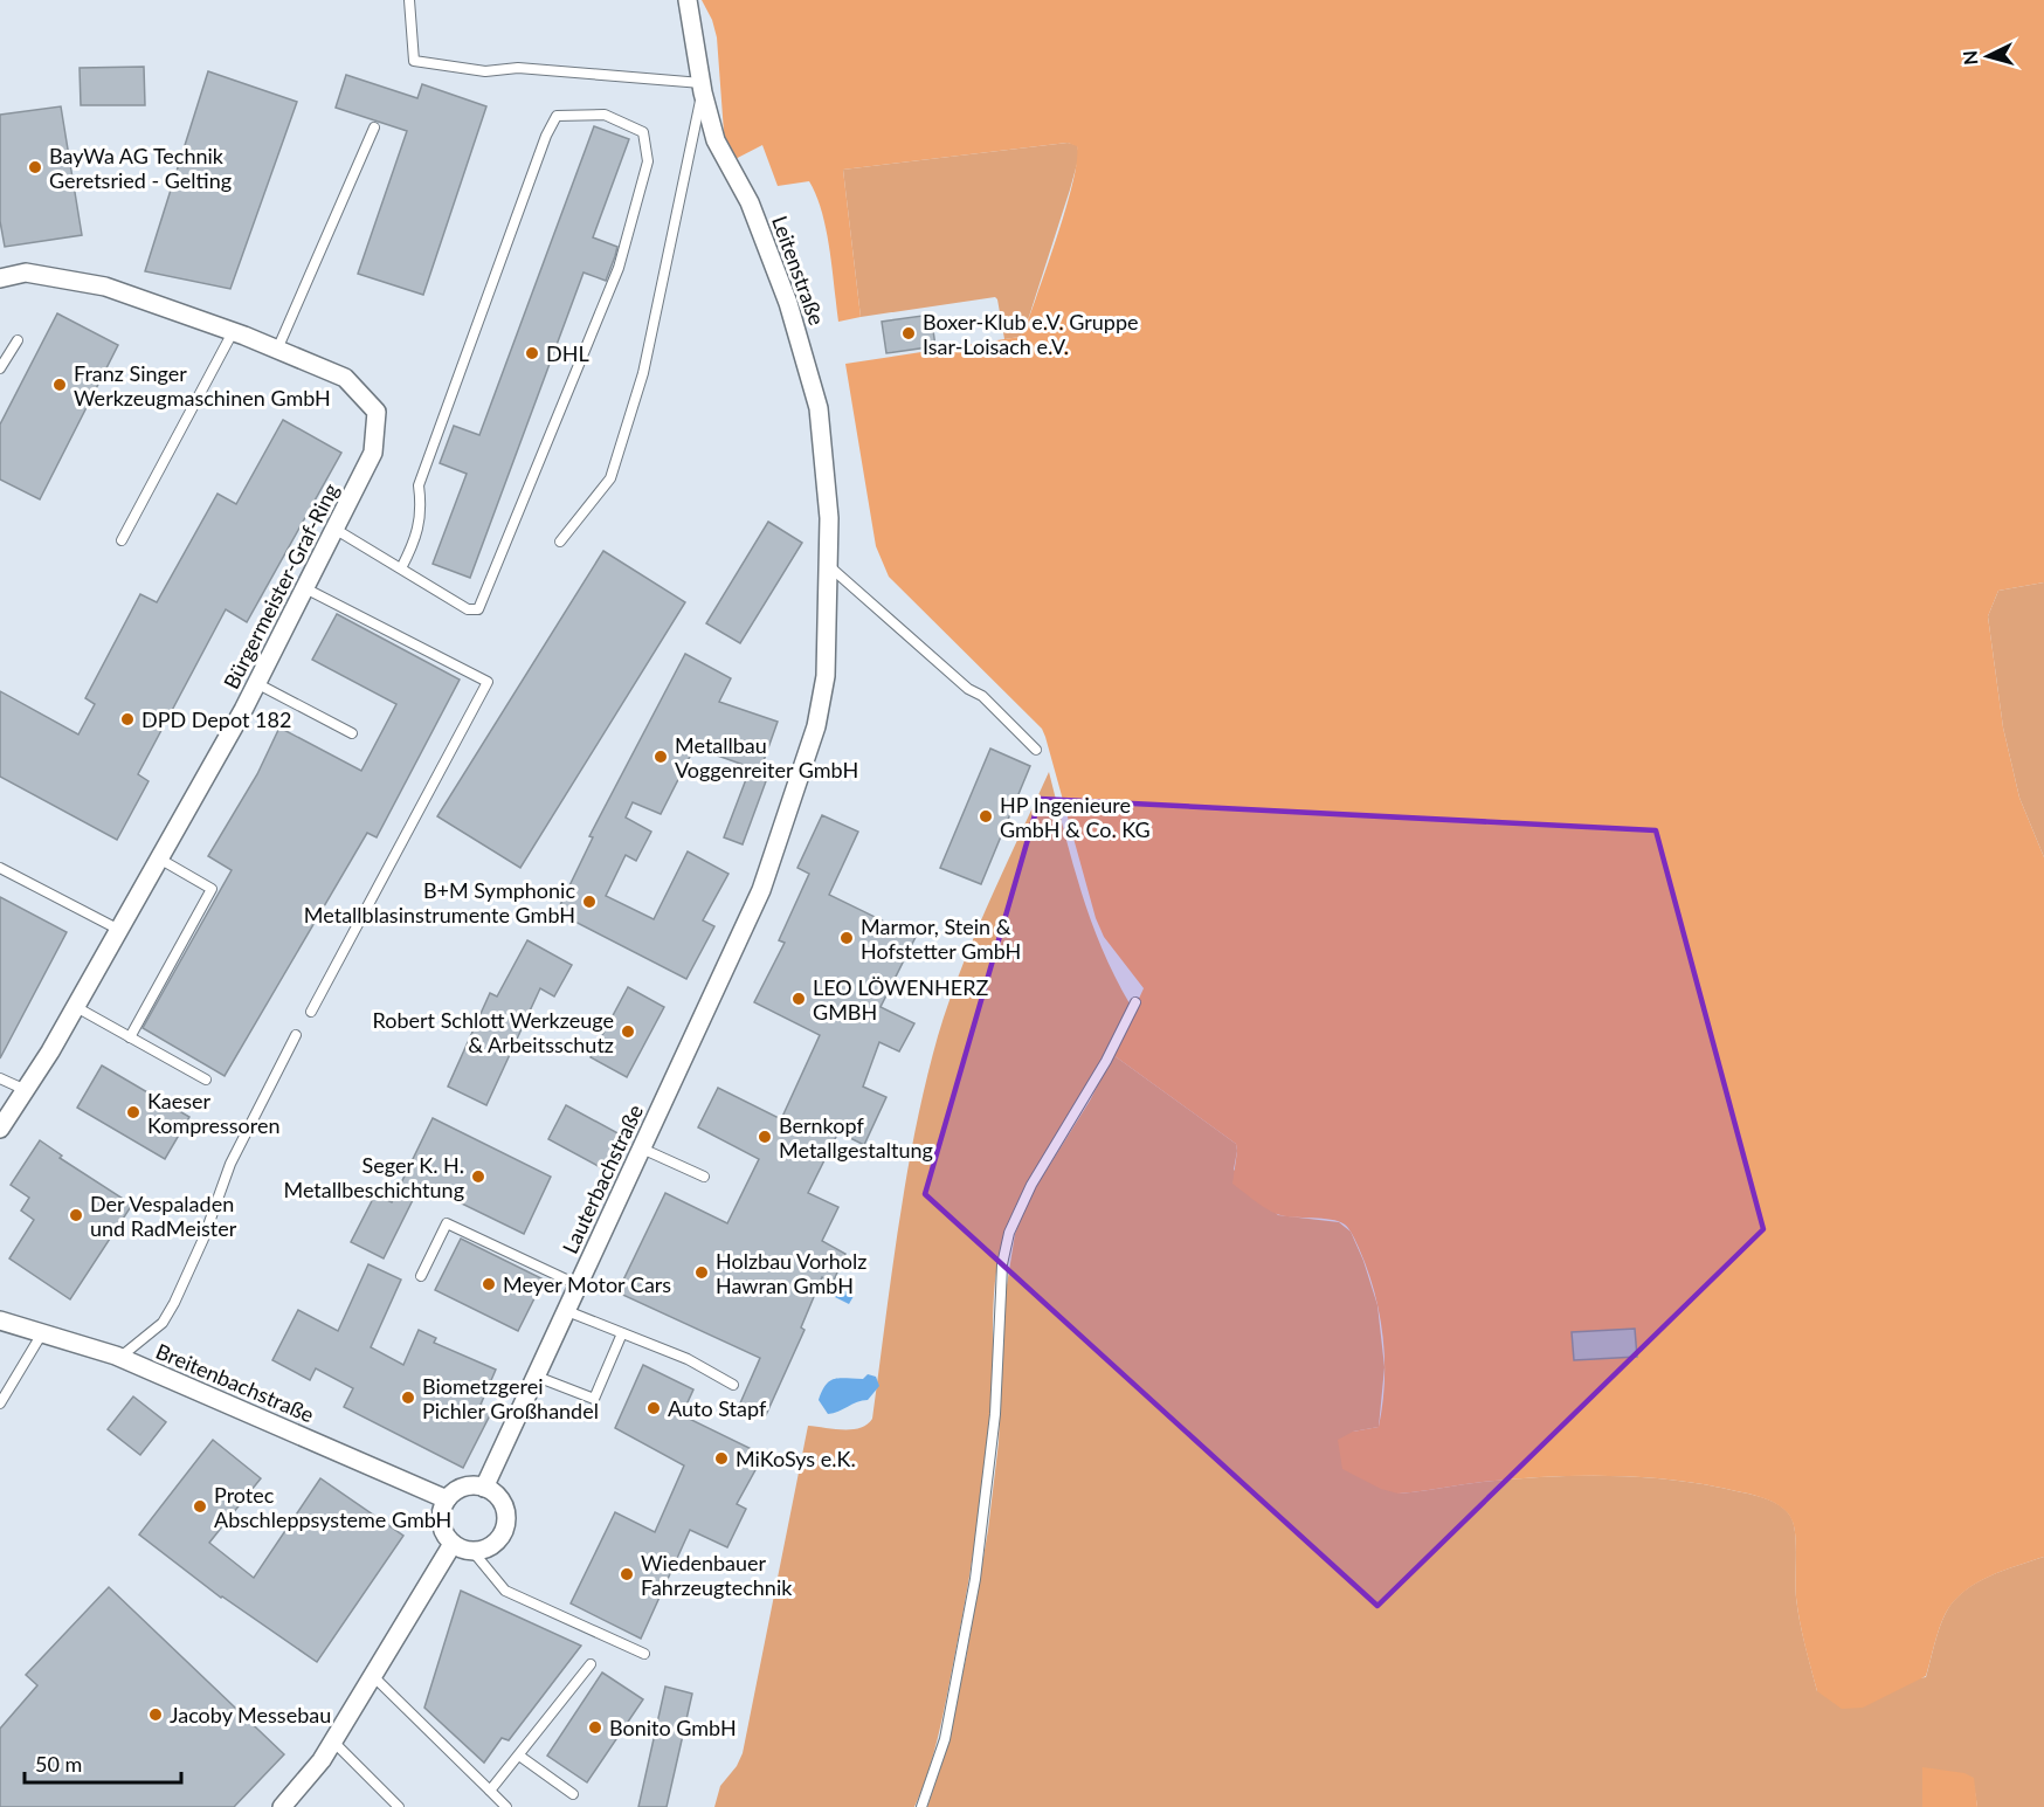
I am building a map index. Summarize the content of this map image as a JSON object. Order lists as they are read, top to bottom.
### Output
{
  "streets": {
    "street": [
      "Leitenstraße",
      "Bürgermeister-Graf-Ring",
      "Lauterbachstraße",
      "Breitenbachstraße"
    ]
  },
  "crossings": [
    ["Leitenstraße", "Lauterbachstraße"],
    ["Lauterbachstraße", "Breitenbachstraße"]
  ],
  "places": [
    "BayWa AG Technik Geretsried - Gelting",
    "Boxer-Klub e.V. Gruppe Isar-Loisach e.V.",
    "DHL",
    "Franz Singer Werkzeugmaschinen GmbH",
    "DPD Depot 182",
    "Metallbau Voggenreiter GmbH",
    "HP Ingenieure GmbH & Co. KG",
    "B+M Symphonic Metallblasinstrumente GmbH",
    "Marmor, Stein & Hofstetter GmbH",
    "LEO LÖWENHERZ GMBH",
    "Robert Schlott Werkzeuge & Arbeitsschutz",
    "Kaeser Kompressoren",
    "Bernkopf Metallgestaltung",
    "Seger K. H. Metallbeschichtung",
    "Der Vespaladen und RadMeister",
    "Holzbau Vorholz Hawran GmbH",
    "Meyer Motor Cars",
    "Biometzgerei Pichler Großhandel",
    "Auto Stapf",
    "MiKoSys e.K.",
    "Protec Abschleppsysteme GmbH",
    "Wiedenbauer Fahrzeugtechnik",
    "Jacoby Messebau",
    "Bonito GmbH"
  ],
  "scale_bar": "50 m",
  "north": "left"
}
